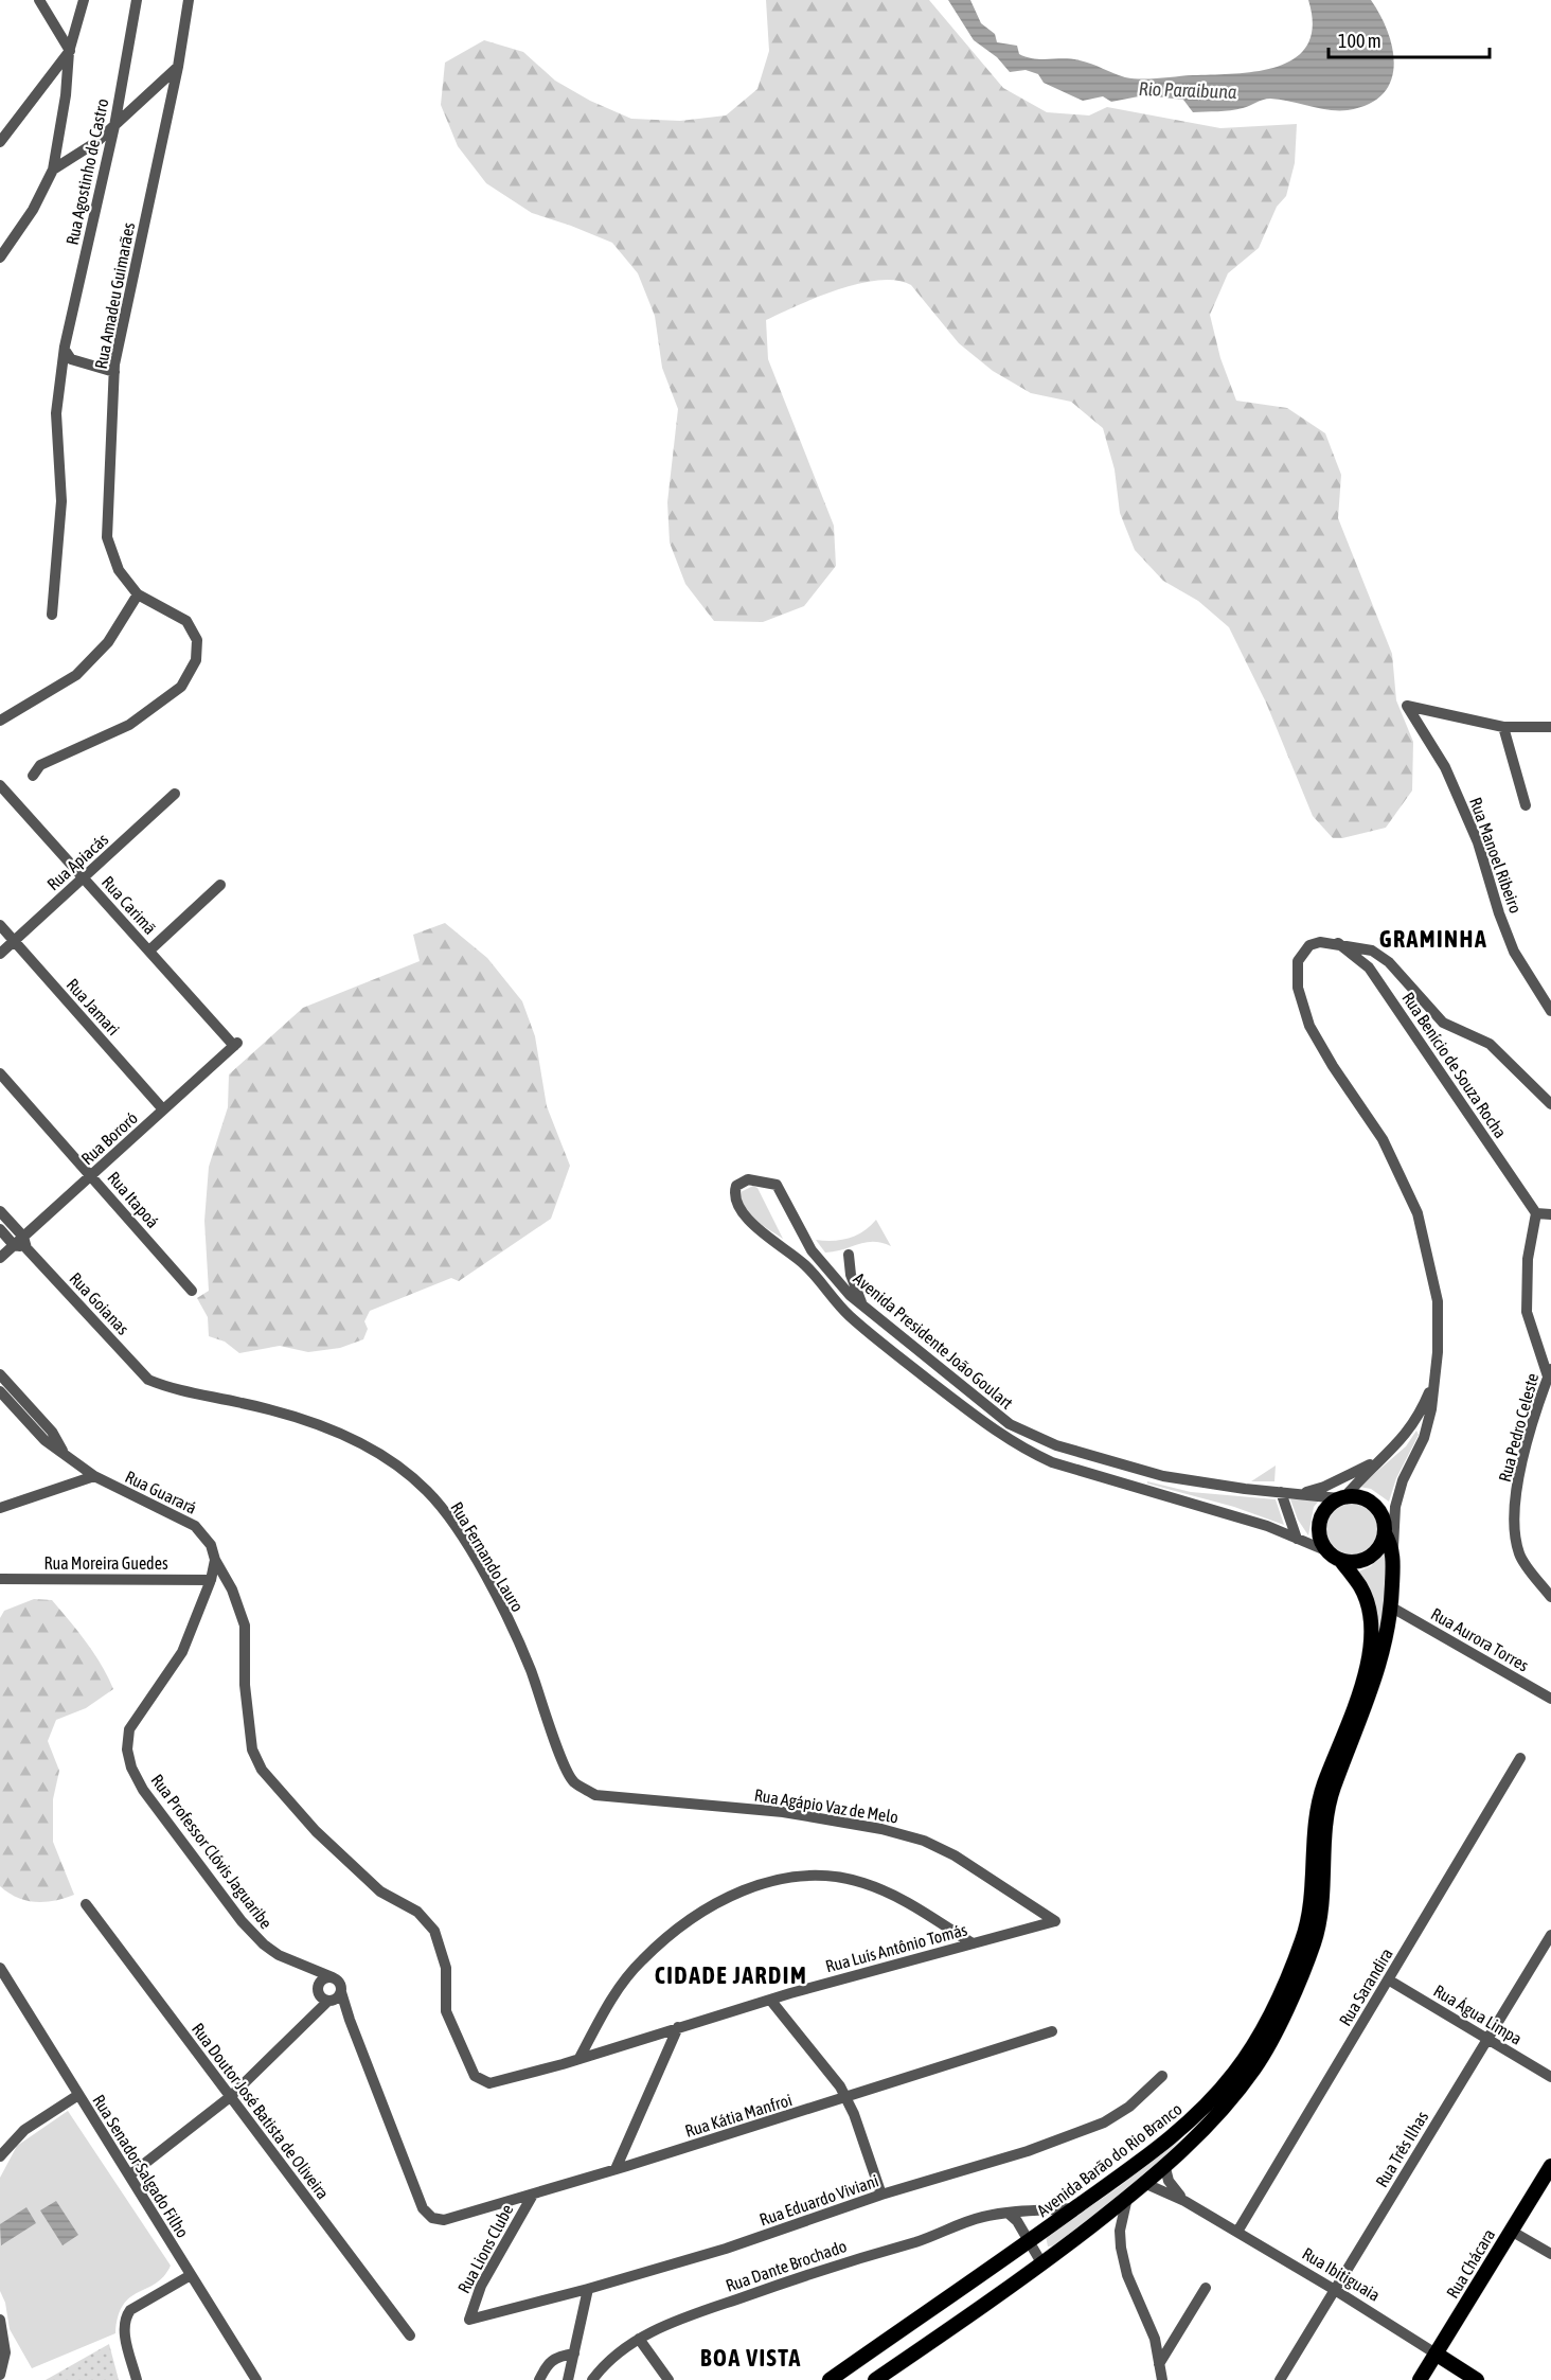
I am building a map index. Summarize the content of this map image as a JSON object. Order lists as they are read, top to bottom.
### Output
{
  "streets": {
    "main road": ["Avenida Barão do Rio Branco", "Rua Chácara", "Rua Ibitiguaia"],
    "street": [
      "Rua Agostinho de Castro",
      "Rua Amadeu Guimarães",
      "Rua Manoel Ribeiro",
      "Rua Apiacás",
      "Rua Carimã",
      "Rua Jamari",
      "Rua Benício de Souza Rocha",
      "Rua Bororó",
      "Rua Itapoá",
      "Rua Goianas",
      "Avenida Presidente João Goulart",
      "Rua Pedro Celeste",
      "Rua Guarará",
      "Rua Fernando Lauro",
      "Rua Moreira Guedes",
      "Rua Aurora Torres",
      "Rua Agápio Vaz de Melo",
      "Rua Professor Clóvis Jaguaribe",
      "Rua Luís Antônio Tomás",
      "Rua Sarandira",
      "Rua Água Limpa",
      "Rua Doutor José Batista de Oliveira",
      "Rua Kátia Manfroi",
      "Rua Três Ilhas",
      "Rua Senador Salgado Filho",
      "Rua Eduardo Viviani",
      "Rua Lions Clube",
      "Rua Dante Brochado"
    ]
  },
  "crossings": [
    ["Rua Apiacás", "Rua Carimã"],
    ["Rua Apiacás", "Rua Jamari"],
    ["Rua Carimã", "Rua Bororó"],
    ["Rua Jamari", "Rua Bororó"],
    ["Rua Bororó", "Rua Itapoá"],
    ["Rua Bororó", "Rua Goianas"],
    ["Rua Goianas", "Rua Fernando Lauro"],
    ["Avenida Presidente João Goulart", "Avenida Barão do Rio Branco"],
    ["Rua Guarará", "Rua Luís Antônio Tomás"],
    ["Rua Fernando Lauro", "Rua Agápio Vaz de Melo"],
    ["Rua Moreira Guedes", "Rua Professor Clóvis Jaguaribe"],
    ["Rua Aurora Torres", "Avenida Barão do Rio Branco"],
    ["Rua Agápio Vaz de Melo", "Rua Luís Antônio Tomás"],
    ["Rua Professor Clóvis Jaguaribe", "Rua Kátia Manfroi"],
    ["Rua Sarandira", "Rua Água Limpa"],
    ["Rua Sarandira", "Rua Ibitiguaia"],
    ["Rua Água Limpa", "Rua Três Ilhas"],
    ["Rua Kátia Manfroi", "Rua Lions Clube"],
    ["Rua Três Ilhas", "Rua Ibitiguaia"],
    ["Avenida Barão do Rio Branco", "Rua Dante Brochado"],
    ["Avenida Barão do Rio Branco", "Rua Ibitiguaia"],
    ["Rua Eduardo Viviani", "Rua Lions Clube"],
    ["Rua Chácara", "Rua Ibitiguaia"]
  ],
  "districts": ["GRAMINHA", "CIDADE JARDIM", "BOA VISTA"],
  "water": ["Rio Paraibuna"],
  "scale_bar": "100 m"
}
